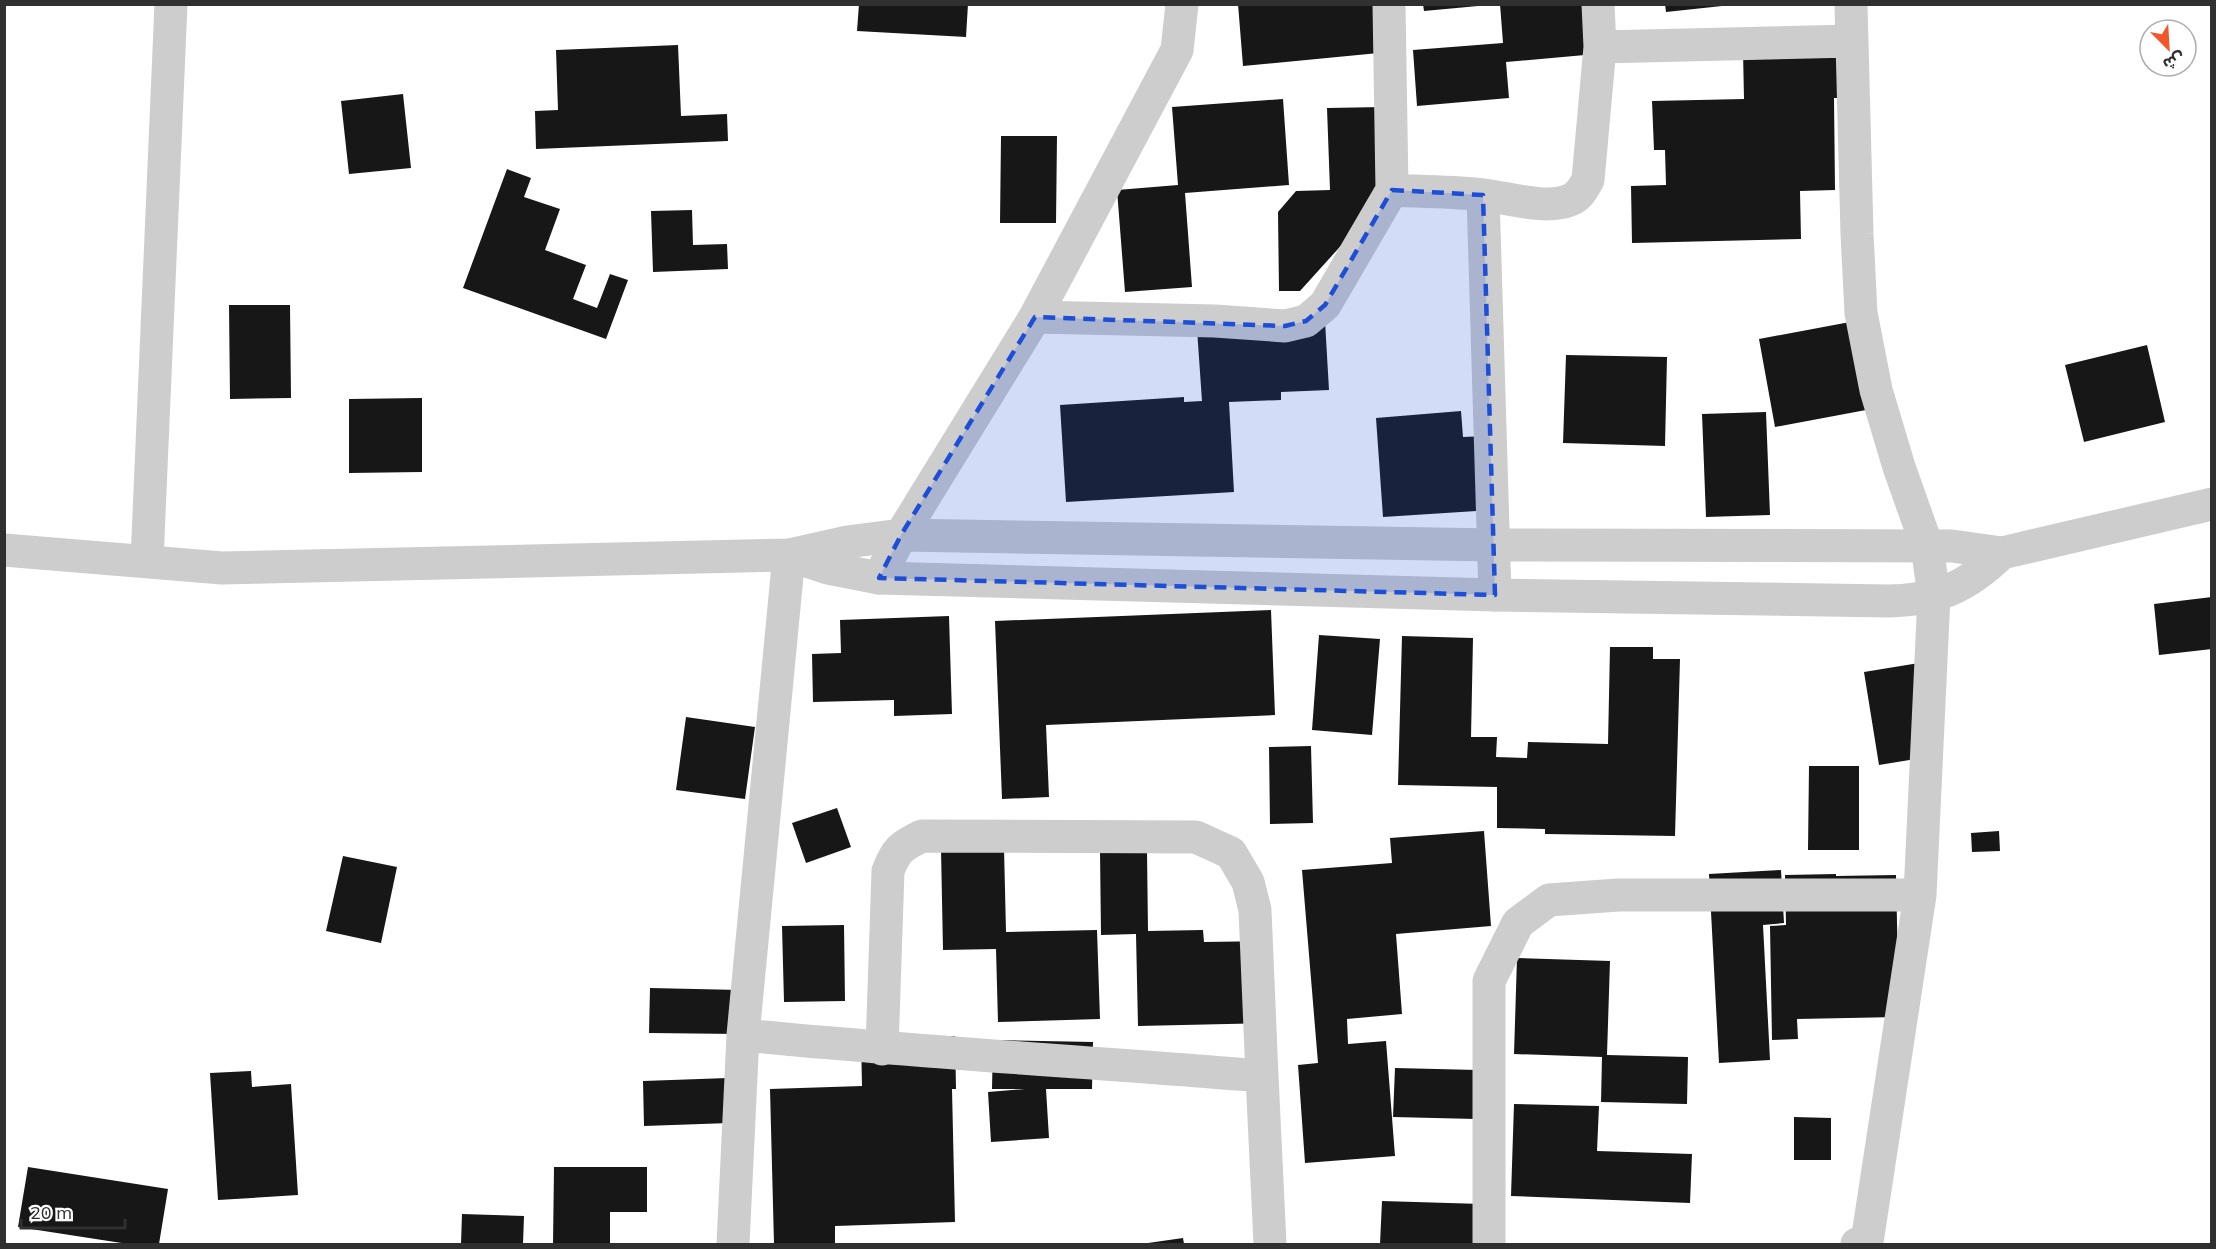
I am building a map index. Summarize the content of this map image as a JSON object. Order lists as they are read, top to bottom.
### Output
{
  "scale_bar": "20 m",
  "north": "bottom right"
}
